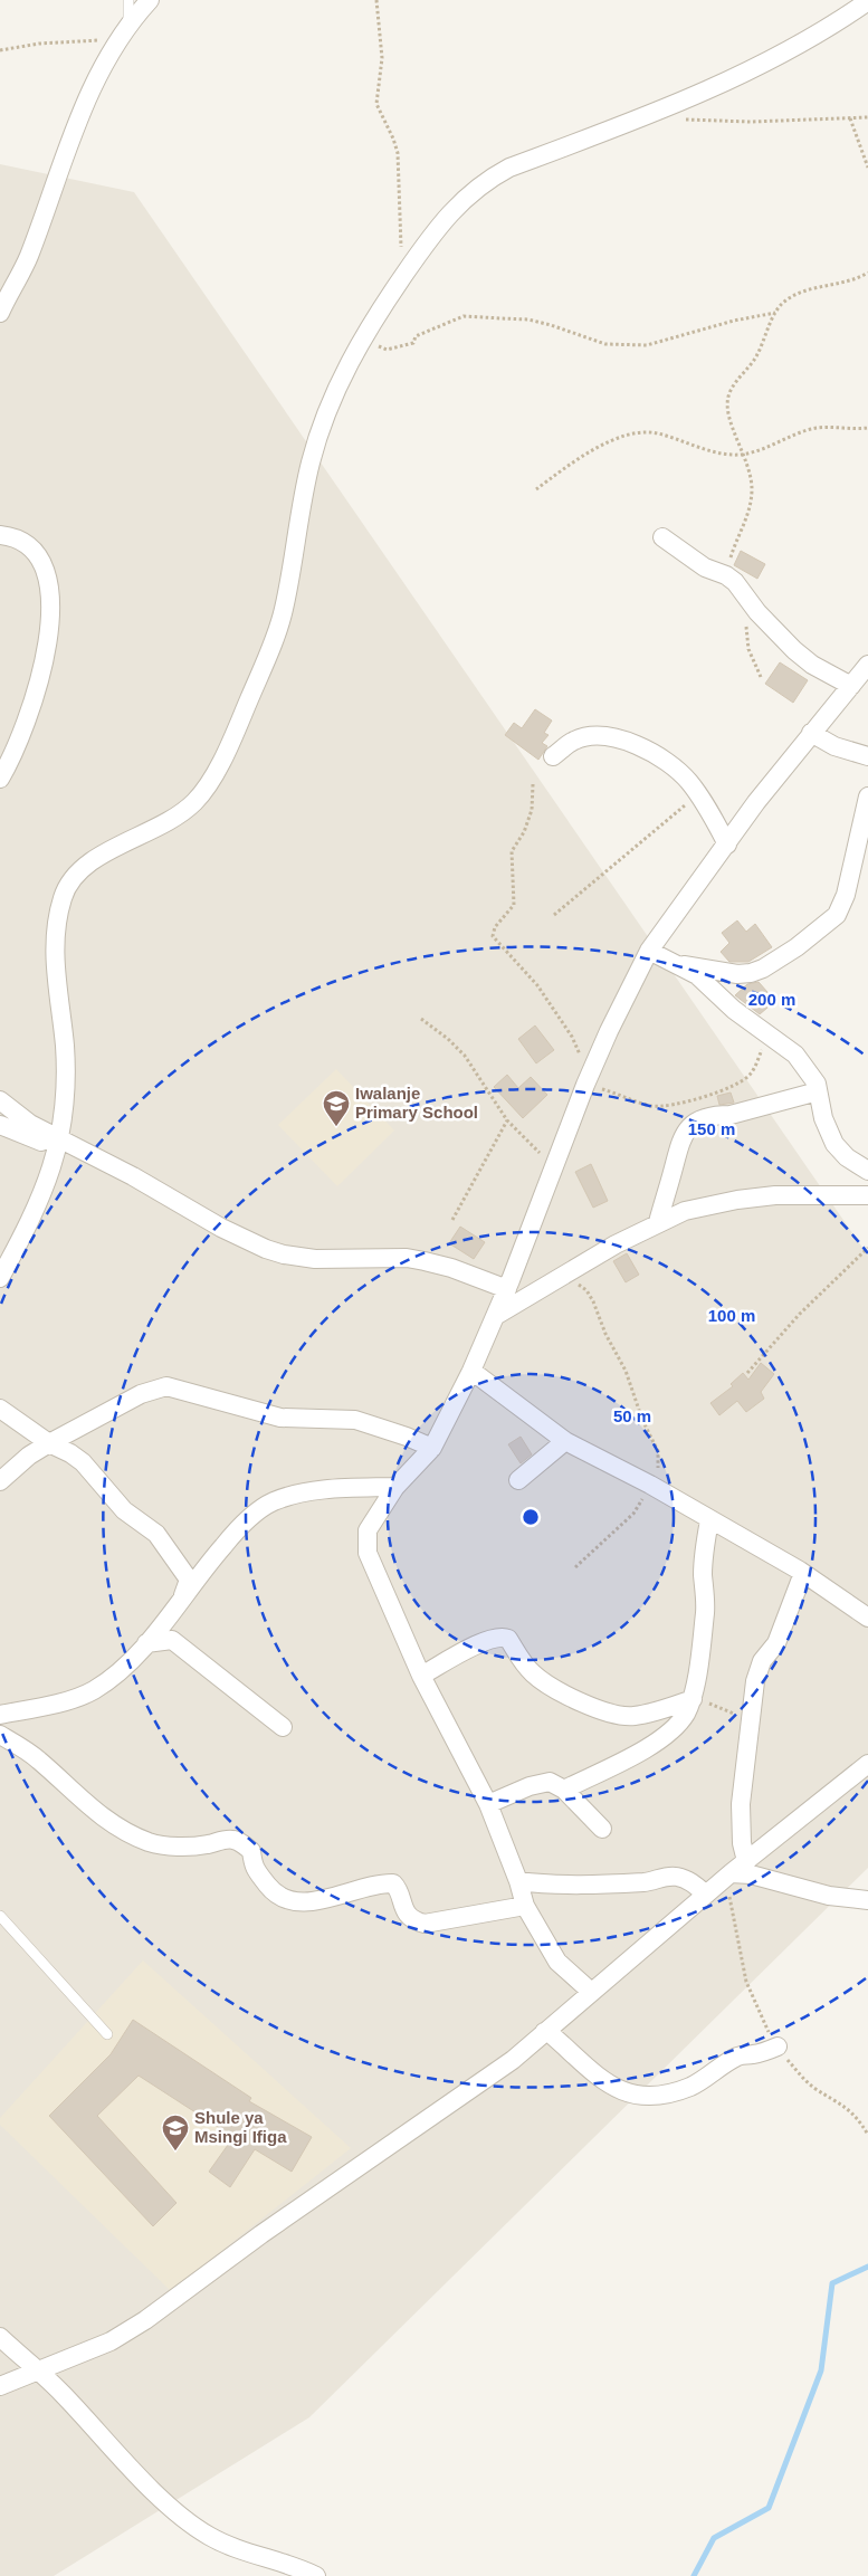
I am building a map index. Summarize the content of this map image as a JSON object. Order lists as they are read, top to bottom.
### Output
{
  "places": {
    "school or university": ["Iwalanje Primary School", "Shule ya Msingi Ifiga"]
  },
  "rings": [
    "200 m",
    "150 m",
    "100 m",
    "50 m"
  ]
}
